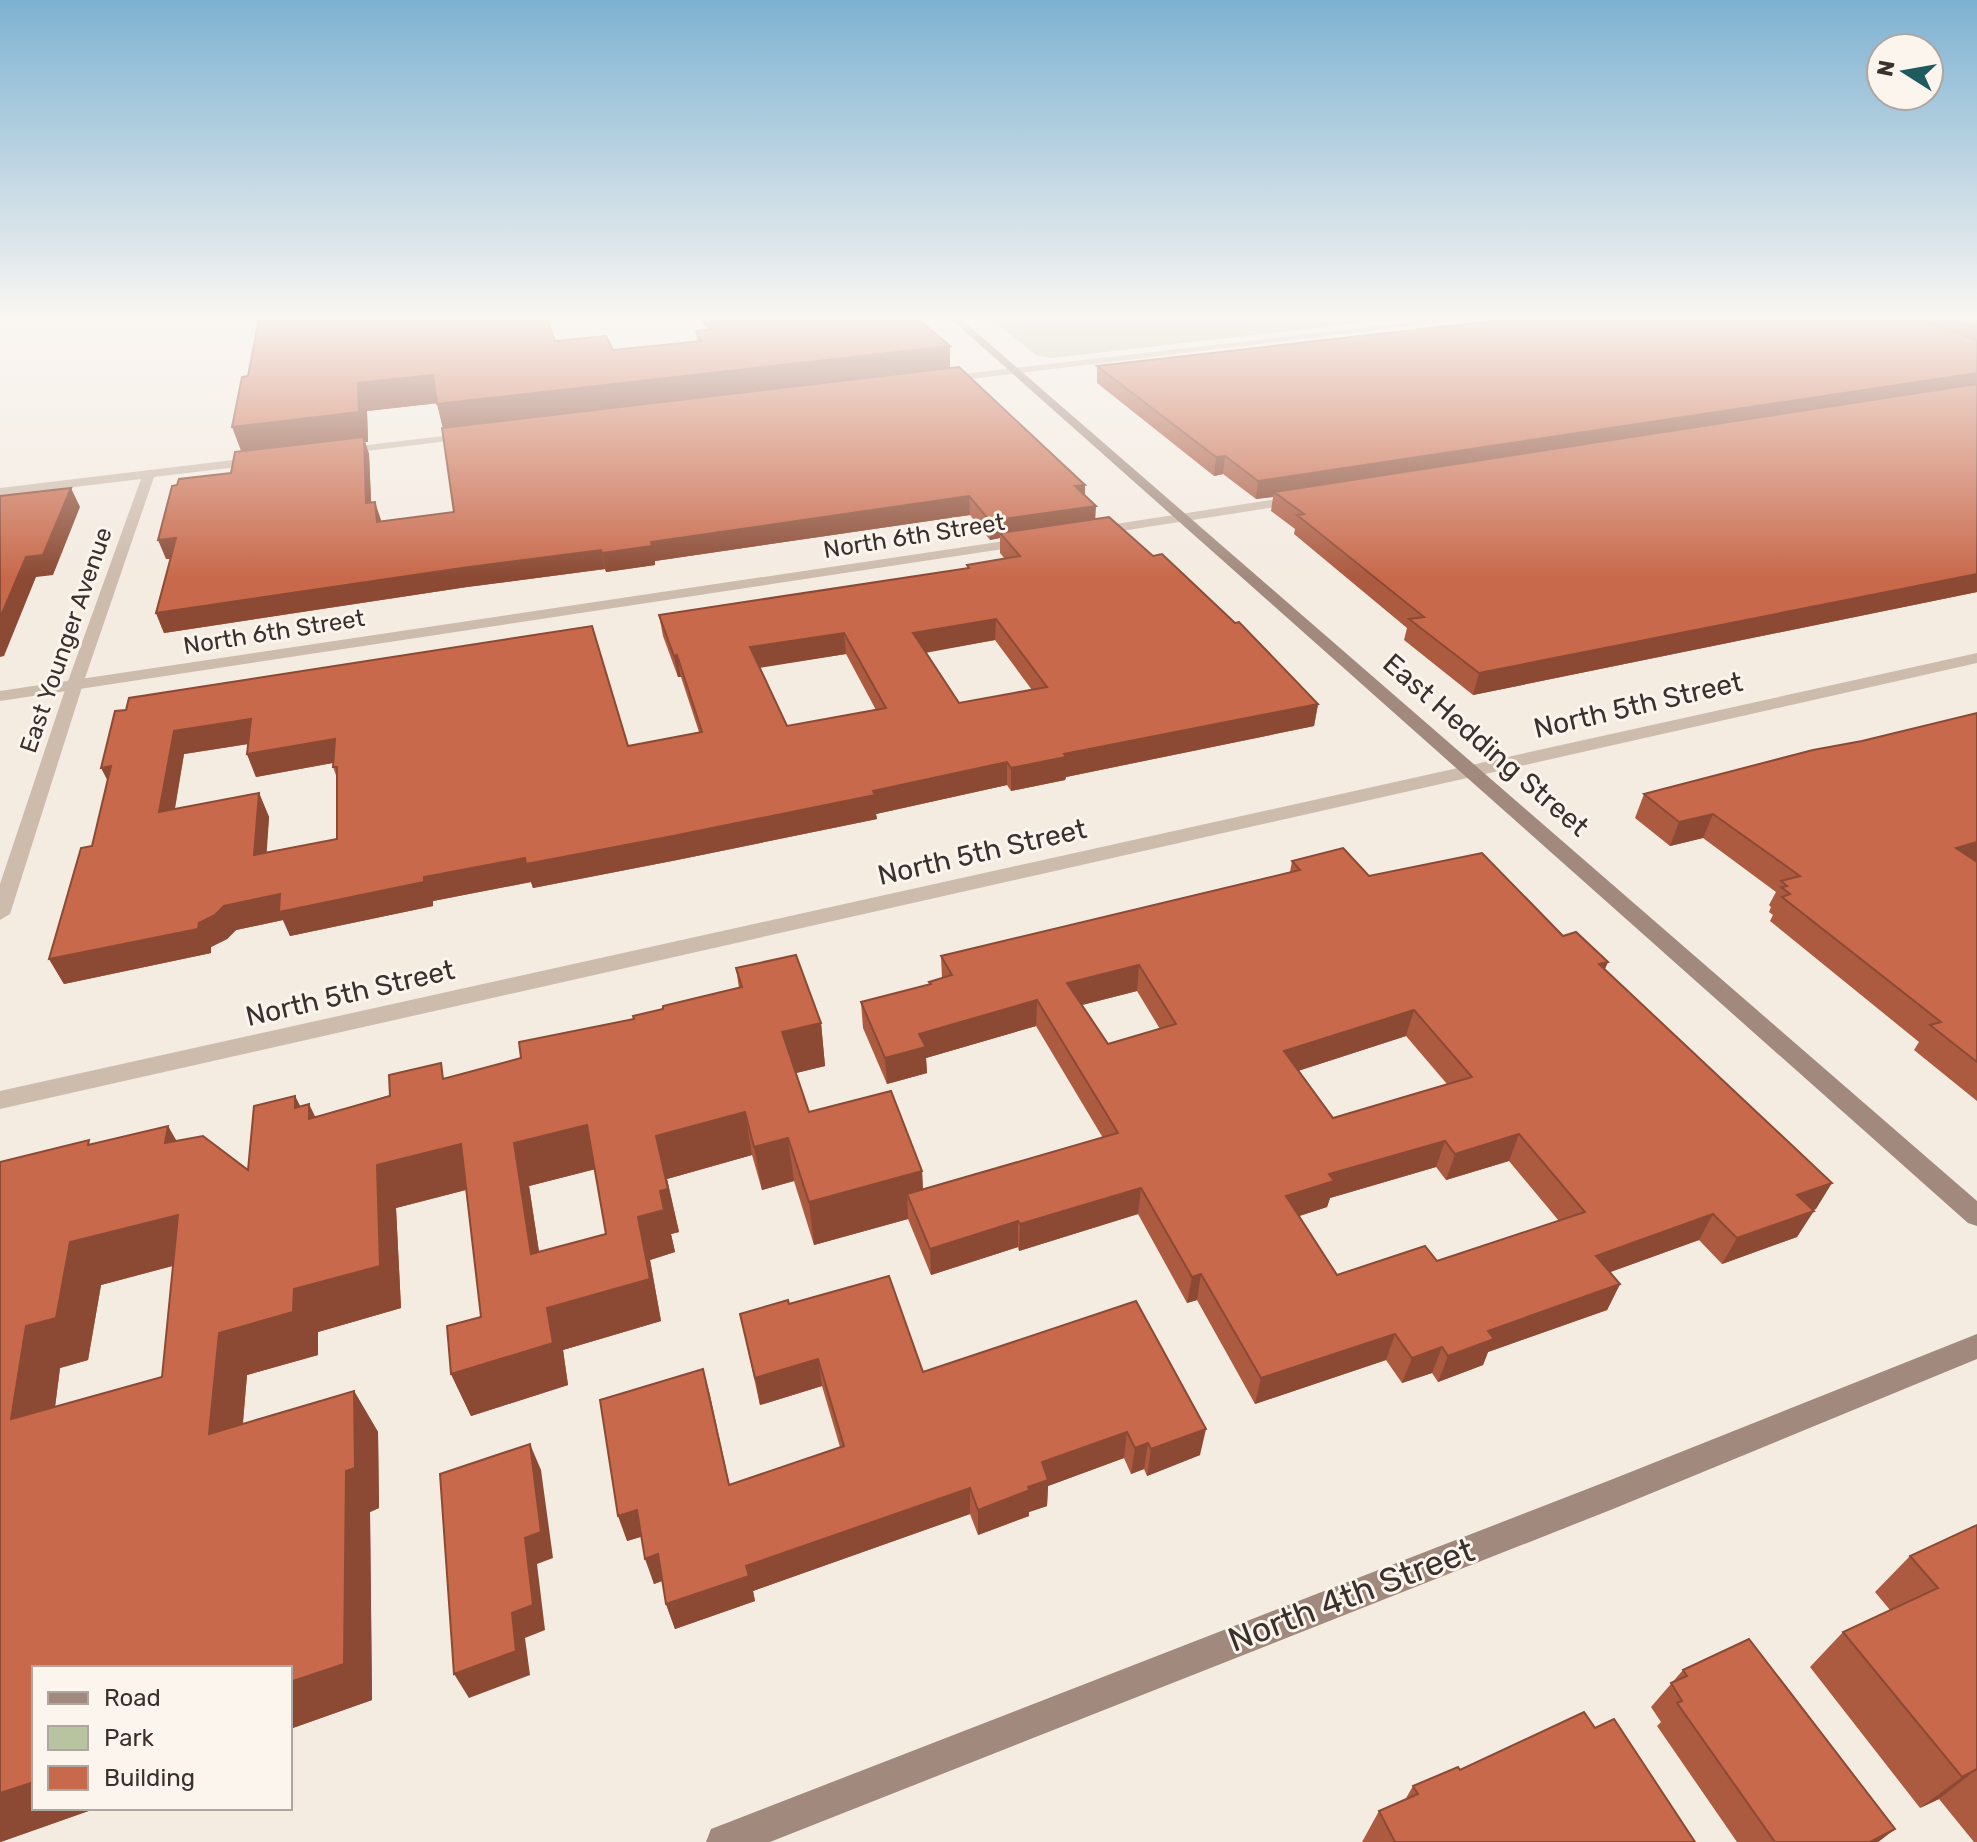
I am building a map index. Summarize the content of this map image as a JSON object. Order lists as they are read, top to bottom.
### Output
{
  "streets": {
    "main road": ["East Hedding Street", "North 4th Street"],
    "street": ["North 6th Street", "East Younger Avenue", "North 5th Street"]
  },
  "crossings": [
    ["North 6th Street", "East Younger Avenue"],
    ["North 5th Street", "East Hedding Street"]
  ],
  "legend": ["Road", "Park", "Building"],
  "north": "left"
}
